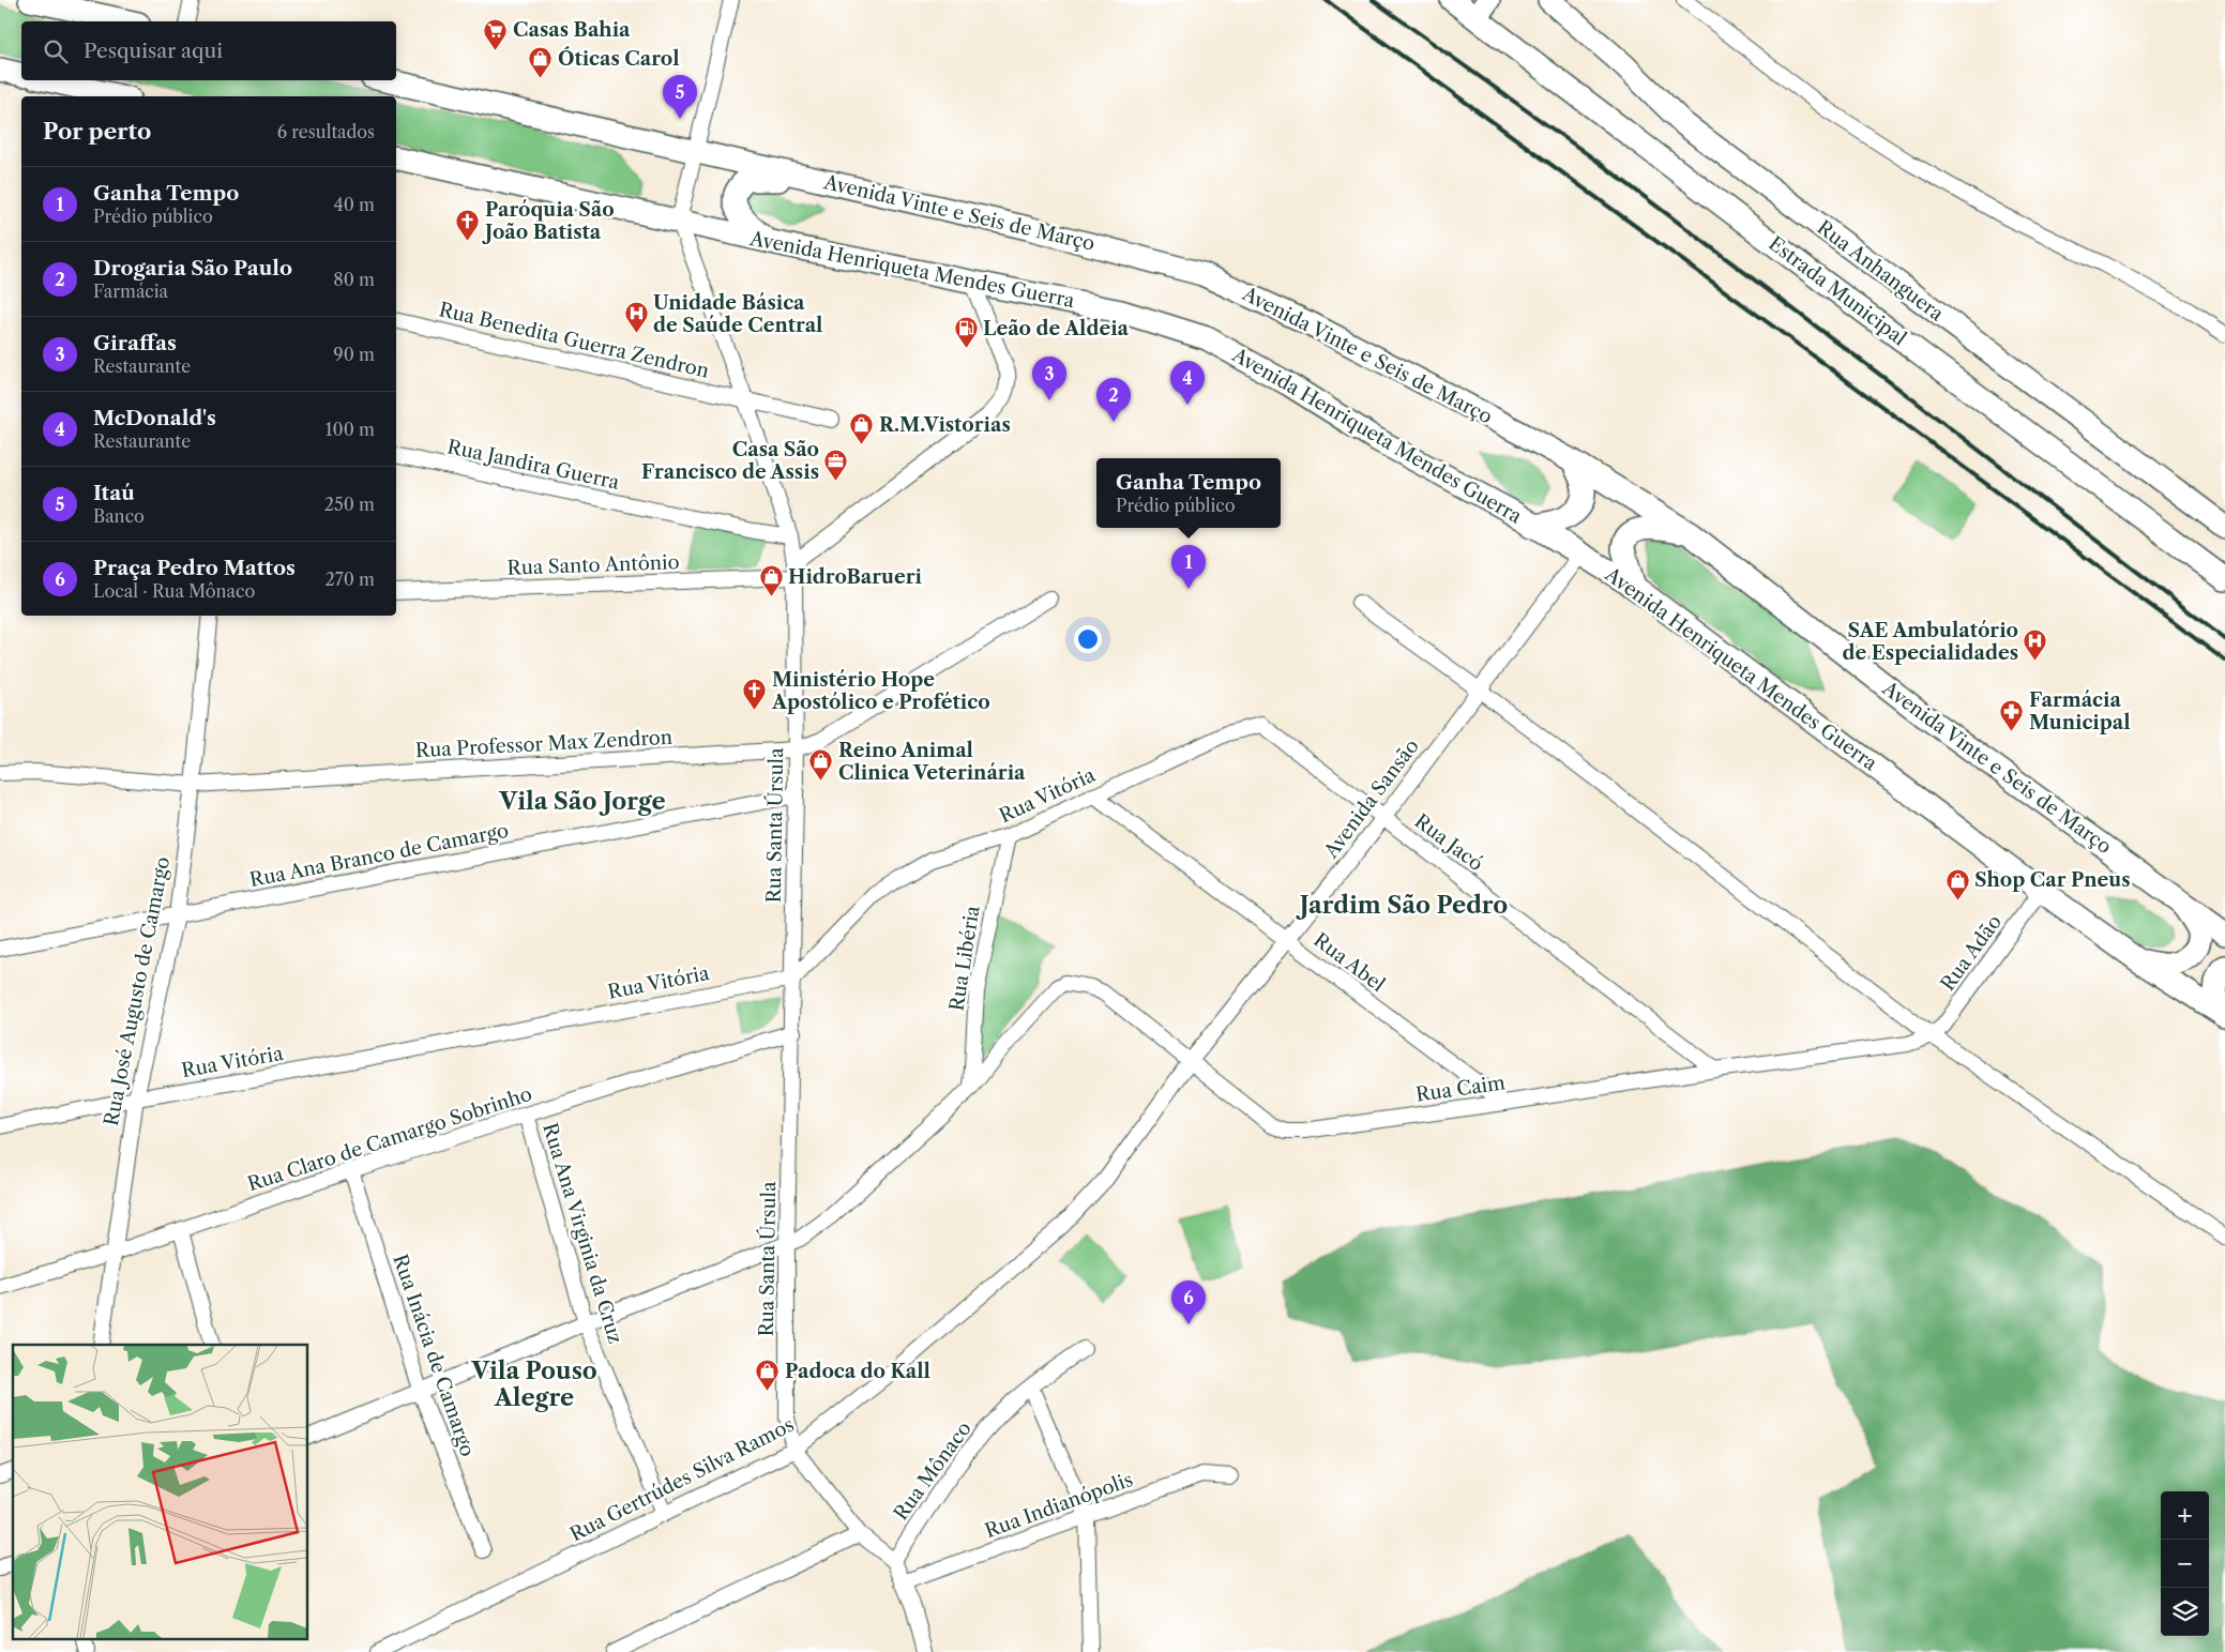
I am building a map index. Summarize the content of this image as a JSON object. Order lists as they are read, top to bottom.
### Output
{
  "streets": {
    "main road": [
      "Avenida Vinte e Seis de Março",
      "Avenida Henriqueta Mendes Guerra",
      "Rua Anhanguera",
      "Estrada Municipal"
    ],
    "street": [
      "Rua Benedita Guerra Zendron",
      "Rua Jandira Guerra",
      "Rua Santo Antônio",
      "Rua Professor Max Zendron",
      "Rua Vitória",
      "Avenida Sansão",
      "Rua Santa Úrsula",
      "Rua Jacó",
      "Rua Ana Branco de Camargo",
      "Rua Adão",
      "Rua Libéria",
      "Rua Abel",
      "Rua José Augusto de Camargo",
      "Rua Caim",
      "Rua Claro de Camargo Sobrinho",
      "Rua Ana Virginia da Cruz",
      "Rua Inácia de Camargo",
      "Rua Mônaco",
      "Rua Gertrúdes Silva Ramos",
      "Rua Indianópolis"
    ]
  },
  "crossings": [
    ["Avenida Henriqueta Mendes Guerra", "Avenida Sansão"],
    ["Avenida Henriqueta Mendes Guerra", "Rua Santa Úrsula"],
    ["Avenida Henriqueta Mendes Guerra", "Rua Adão"],
    ["Rua Benedita Guerra Zendron", "Rua Santa Úrsula"],
    ["Rua Jandira Guerra", "Rua Santa Úrsula"],
    ["Rua Santo Antônio", "Rua Santa Úrsula"],
    ["Rua Professor Max Zendron", "Rua Santa Úrsula"],
    ["Rua Professor Max Zendron", "Rua José Augusto de Camargo"],
    ["Rua Vitória", "Rua Santa Úrsula"],
    ["Rua Vitória", "Rua Jacó"],
    ["Rua Vitória", "Rua Libéria"],
    ["Rua Vitória", "Rua Abel"],
    ["Rua Vitória", "Rua José Augusto de Camargo"],
    ["Avenida Sansão", "Rua Jacó"],
    ["Avenida Sansão", "Rua Abel"],
    ["Avenida Sansão", "Rua Caim"],
    ["Avenida Sansão", "Rua Gertrúdes Silva Ramos"],
    ["Rua Santa Úrsula", "Rua Ana Branco de Camargo"],
    ["Rua Santa Úrsula", "Rua Claro de Camargo Sobrinho"],
    ["Rua Santa Úrsula", "Rua Gertrúdes Silva Ramos"],
    ["Rua Jacó", "Rua Caim"],
    ["Rua Ana Branco de Camargo", "Rua José Augusto de Camargo"],
    ["Rua Adão", "Rua Caim"],
    ["Rua Libéria", "Rua Caim"],
    ["Rua Abel", "Rua Caim"],
    ["Rua José Augusto de Camargo", "Rua Claro de Camargo Sobrinho"],
    ["Rua Caim", "Rua Gertrúdes Silva Ramos"],
    ["Rua Claro de Camargo Sobrinho", "Rua Ana Virginia da Cruz"],
    ["Rua Claro de Camargo Sobrinho", "Rua Inácia de Camargo"],
    ["Rua Ana Virginia da Cruz", "Rua Gertrúdes Silva Ramos"]
  ],
  "districts": ["Vila São Jorge", "Jardim São Pedro", "Vila Pouso Alegre"],
  "places": {
    "supermarket": ["Casas Bahia"],
    "shop": [
      "Óticas Carol",
      "R.M.Vistorias",
      "HidroBarueri",
      "Reino Animal Clinica Veterinária",
      "Shop Car Pneus",
      "Padoca do Kall"
    ],
    "church": ["Paróquia São João Batista", "Ministério Hope Apostólico e Profético"],
    "hospital": ["Unidade Básica de Saúde Central", "SAE Ambulatório de Especialidades"],
    "fuel station": ["Leão de Aldeia"],
    "office": ["Casa São Francisco de Assis"],
    "pharmacy": ["Farmácia Municipal"]
  },
  "page": {
    "search": "Pesquisar aqui",
    "pins": [
      "5",
      "3",
      "4",
      "2",
      "1",
      "6"
    ],
    "heading": ["Por perto", "6 resultados"],
    "list": [
      {
        "mark": "1",
        "name": "Ganha Tempo",
        "note": "Prédio público",
        "value": "40 m"
      },
      {
        "mark": "2",
        "name": "Drogaria São Paulo",
        "note": "Farmácia",
        "value": "80 m"
      },
      {
        "mark": "3",
        "name": "Giraffas",
        "note": "Restaurante",
        "value": "90 m"
      },
      {
        "mark": "4",
        "name": "McDonald's",
        "note": "Restaurante",
        "value": "100 m"
      },
      {
        "mark": "5",
        "name": "Itaú",
        "note": "Banco",
        "value": "250 m"
      },
      {
        "mark": "6",
        "name": "Praça Pedro Mattos",
        "note": "Local · Rua Mônaco",
        "value": "270 m"
      }
    ],
    "popup": ["Ganha Tempo", "Prédio público"],
    "map_buttons": ["+", "−"]
  }
}
